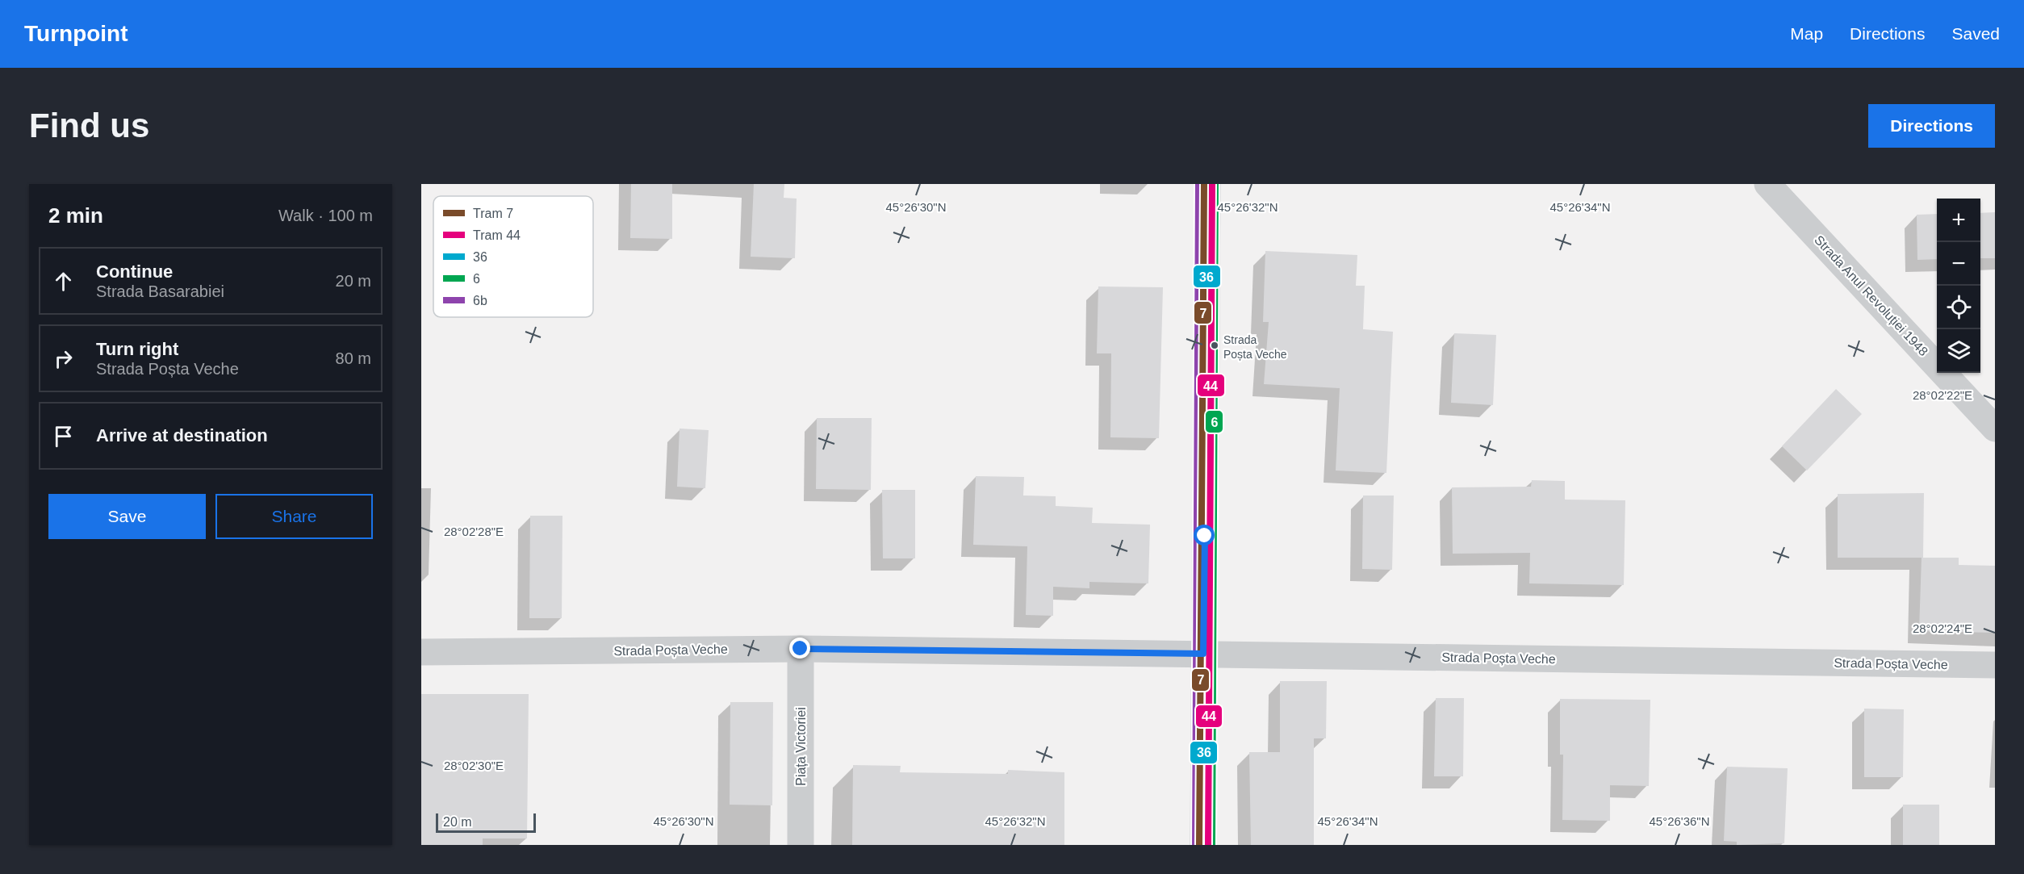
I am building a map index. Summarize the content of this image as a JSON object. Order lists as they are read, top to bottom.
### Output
{
  "streets": {
    "street": ["Strada Anul Revoluției 1948", "Strada Poșta Veche", "Piața Victoriei"]
  },
  "crossings": [
    ["Strada Poșta Veche", "Piața Victoriei"]
  ],
  "places": ["Strada Poșta Veche"],
  "lines": [
    "tram line 7",
    "tram line 44",
    "transit line 36",
    "transit line 6",
    "transit line 6b"
  ],
  "legend": [
    "Tram 7",
    "Tram 44",
    "36",
    "6",
    "6b"
  ],
  "scale_bar": "20 m",
  "page": {
    "header": "Turnpoint",
    "nav": ["Map", "Directions", "Saved"],
    "buttons": [
      "Directions",
      ["Save", "Share"]
    ],
    "title": "Find us",
    "heading": ["2 min", "Walk · 100 m"],
    "map_buttons": ["+", "−"],
    "list": [
      ["Continue", "Strada Basarabiei", "20 m"],
      ["Turn right", "Strada Poșta Veche", "80 m"],
      "Arrive at destination"
    ],
    "scale": "20 m"
  },
  "coordinates": [
    "45°26'30\"N",
    "45°26'32\"N",
    "45°26'34\"N",
    "28°02'22\"E",
    "28°02'28\"E",
    "28°02'24\"E",
    "28°02'30\"E",
    "45°26'36\"N"
  ]
}
